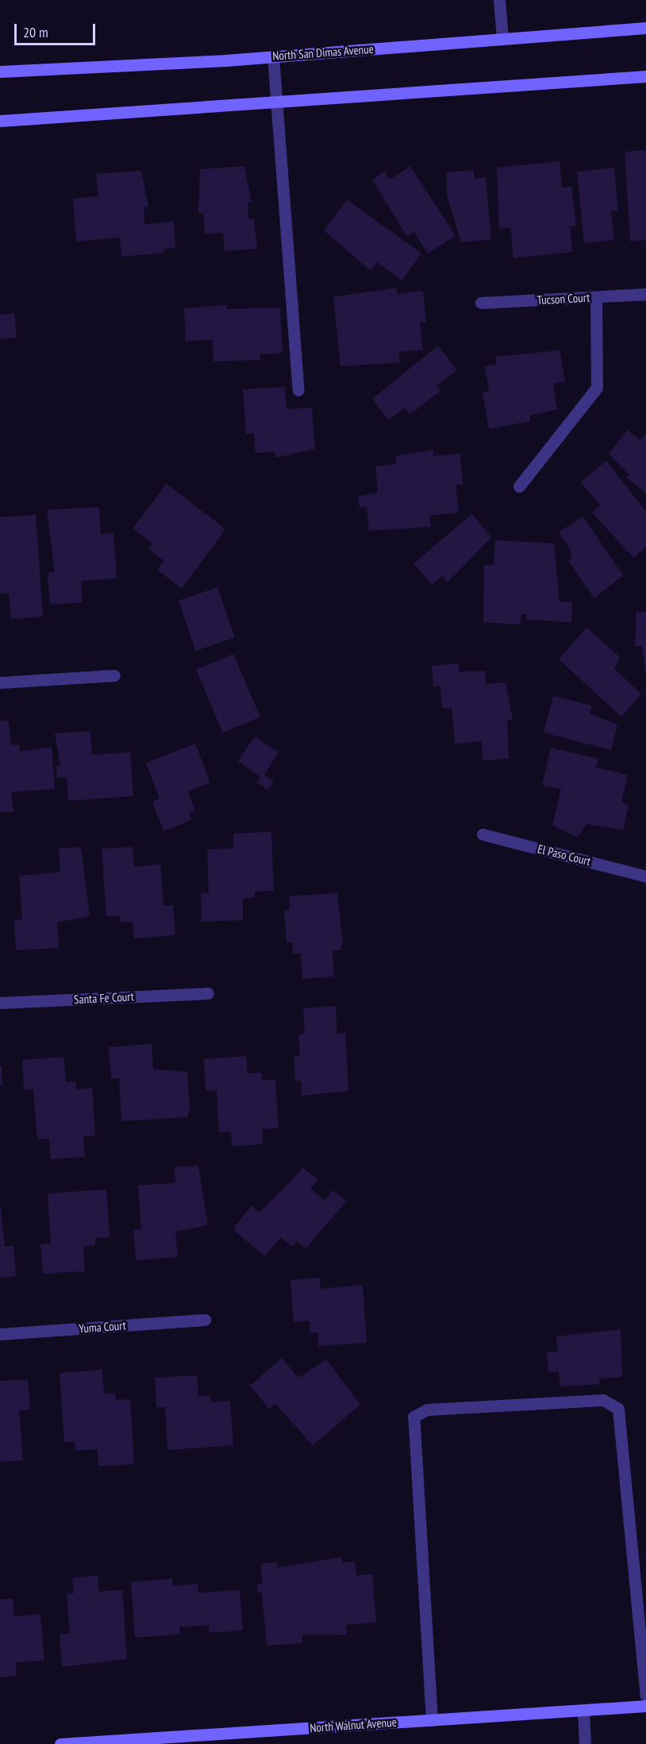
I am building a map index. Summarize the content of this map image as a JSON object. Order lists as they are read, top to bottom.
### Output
{
  "streets": {
    "main road": ["North San Dimas Avenue", "North Walnut Avenue"],
    "street": [
      "Tucson Court",
      "El Paso Court",
      "Santa Fe Court",
      "Yuma Court"
    ]
  },
  "scale_bar": "20 m"
}
